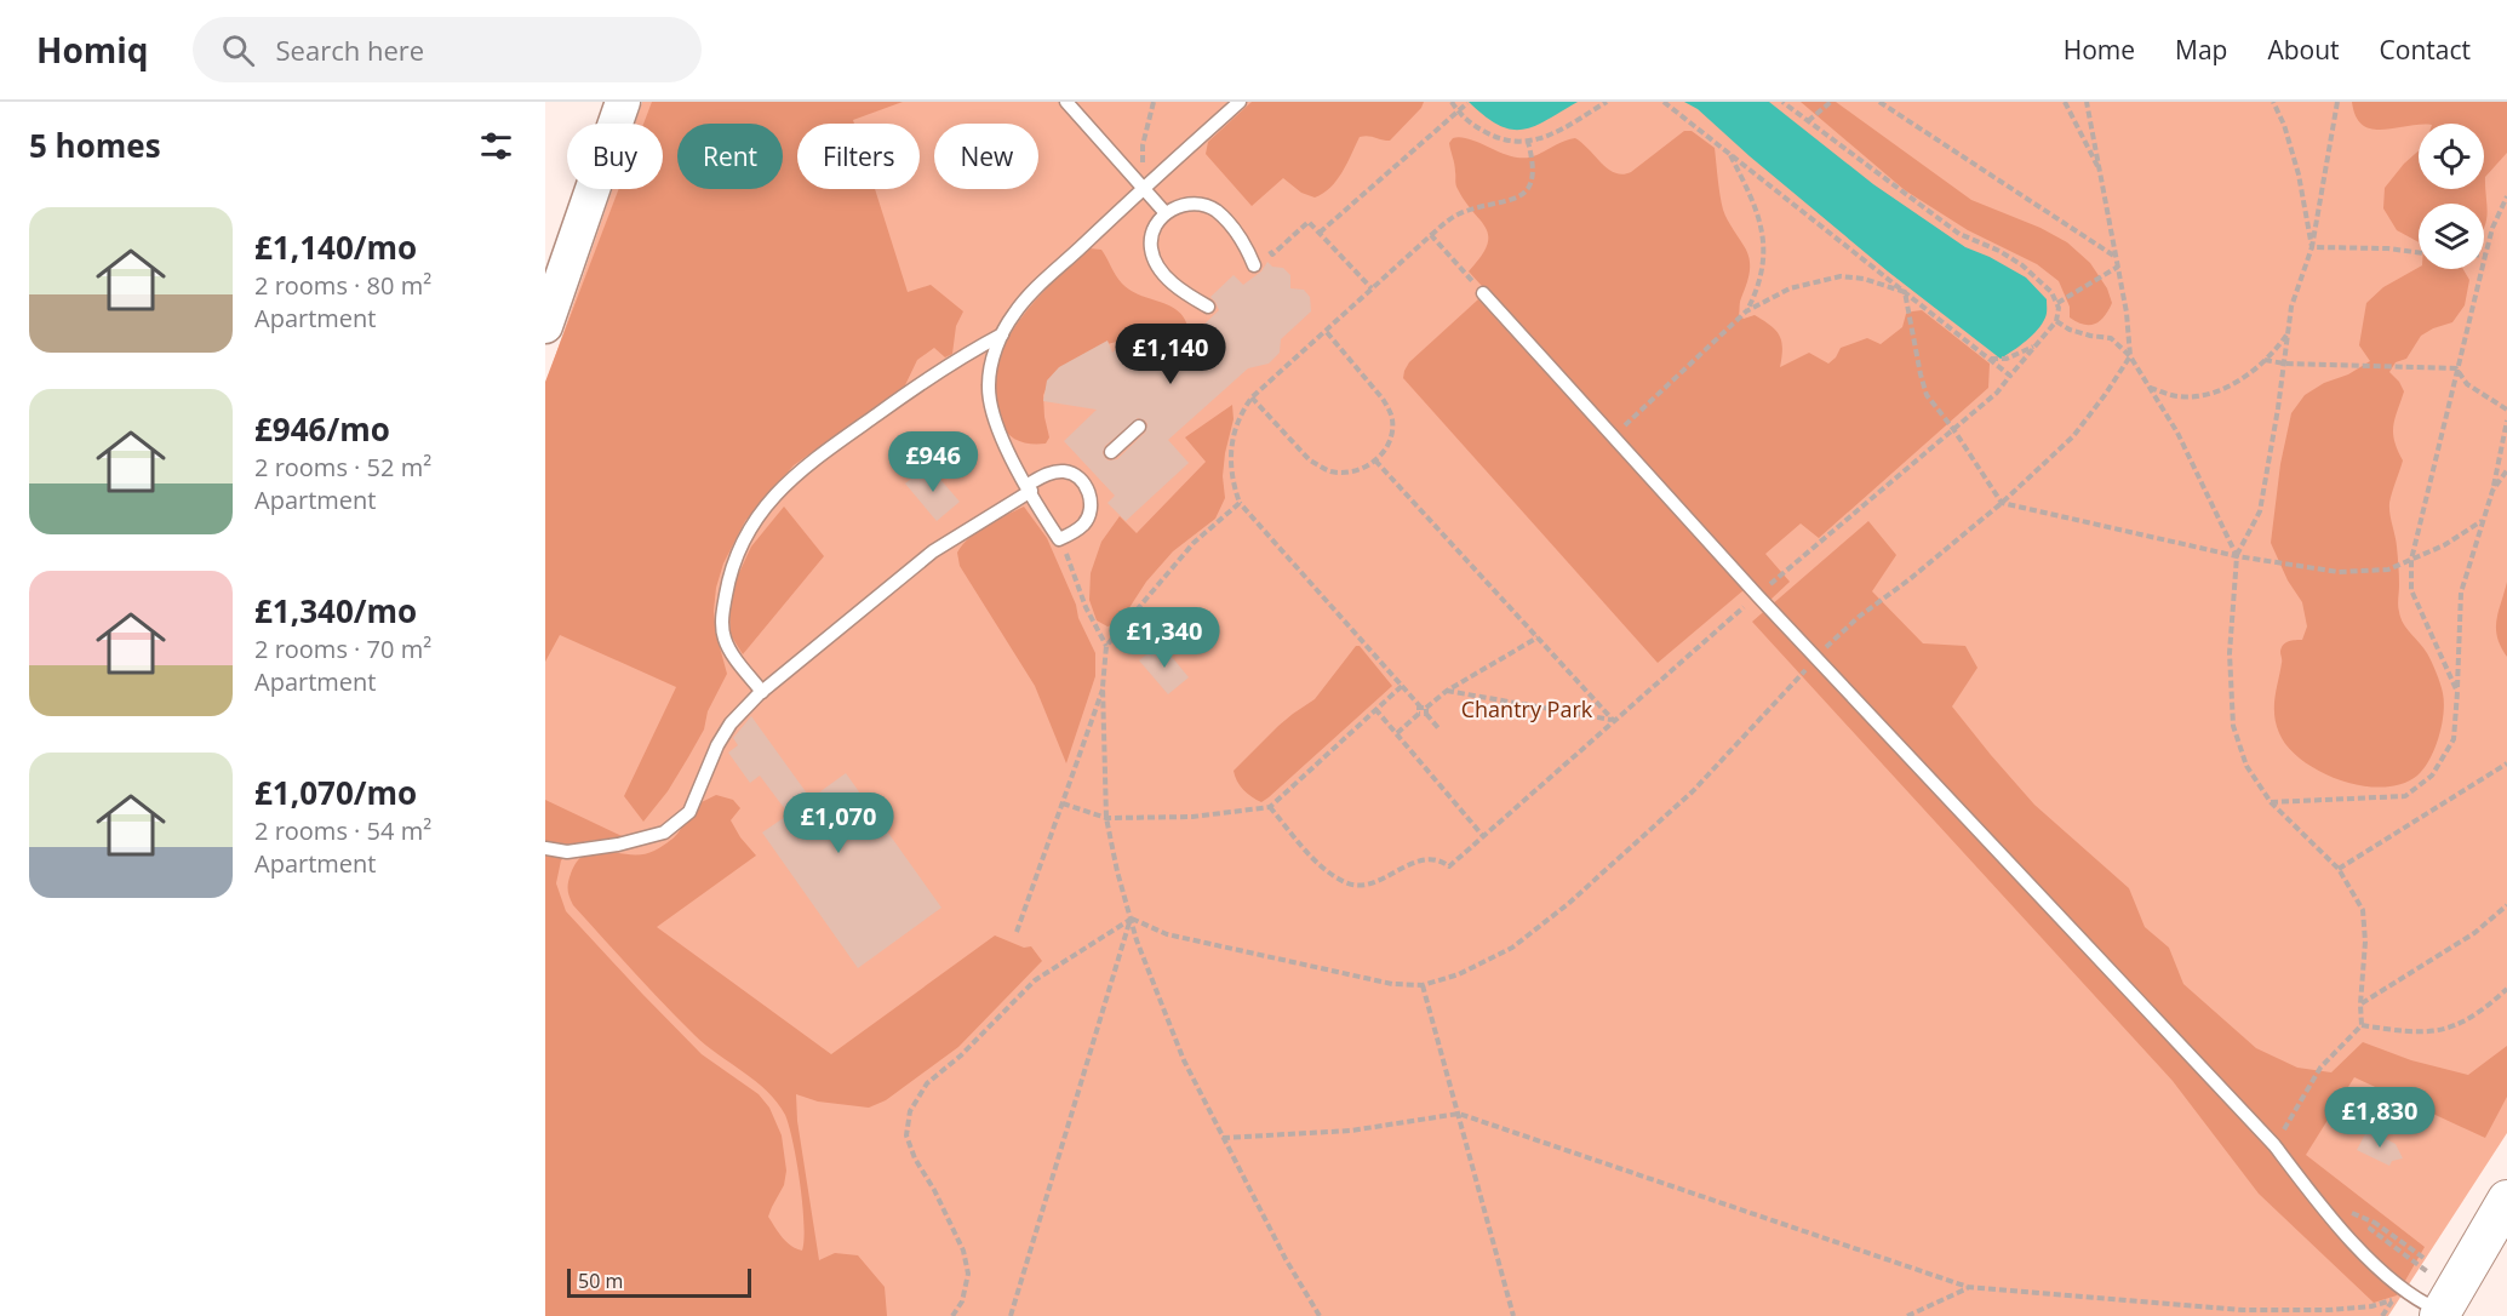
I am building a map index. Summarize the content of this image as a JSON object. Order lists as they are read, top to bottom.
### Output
{
  "parks": ["Chantry Park"],
  "scale_bar": "50 m",
  "page": {
    "header": "Homiq",
    "search": "Search here",
    "nav": [
      "Home",
      "Map",
      "About",
      "Contact"
    ],
    "heading": "5 homes",
    "chip": [
      "Buy",
      "Rent",
      "Filters",
      "New"
    ],
    "list": [
      {
        "name": "£1,140/mo",
        "note": "2 rooms · 80 m² · Apartment"
      },
      {
        "name": "£946/mo",
        "note": "2 rooms · 52 m² · Apartment"
      },
      {
        "name": "£1,340/mo",
        "note": "2 rooms · 70 m² · Apartment"
      },
      {
        "name": "£1,070/mo",
        "note": "2 rooms · 54 m² · Apartment"
      }
    ],
    "price": [
      "£1,140",
      "£946",
      "£1,340",
      "£1,070",
      "£1,830"
    ],
    "scale": "50 m"
  }
}
